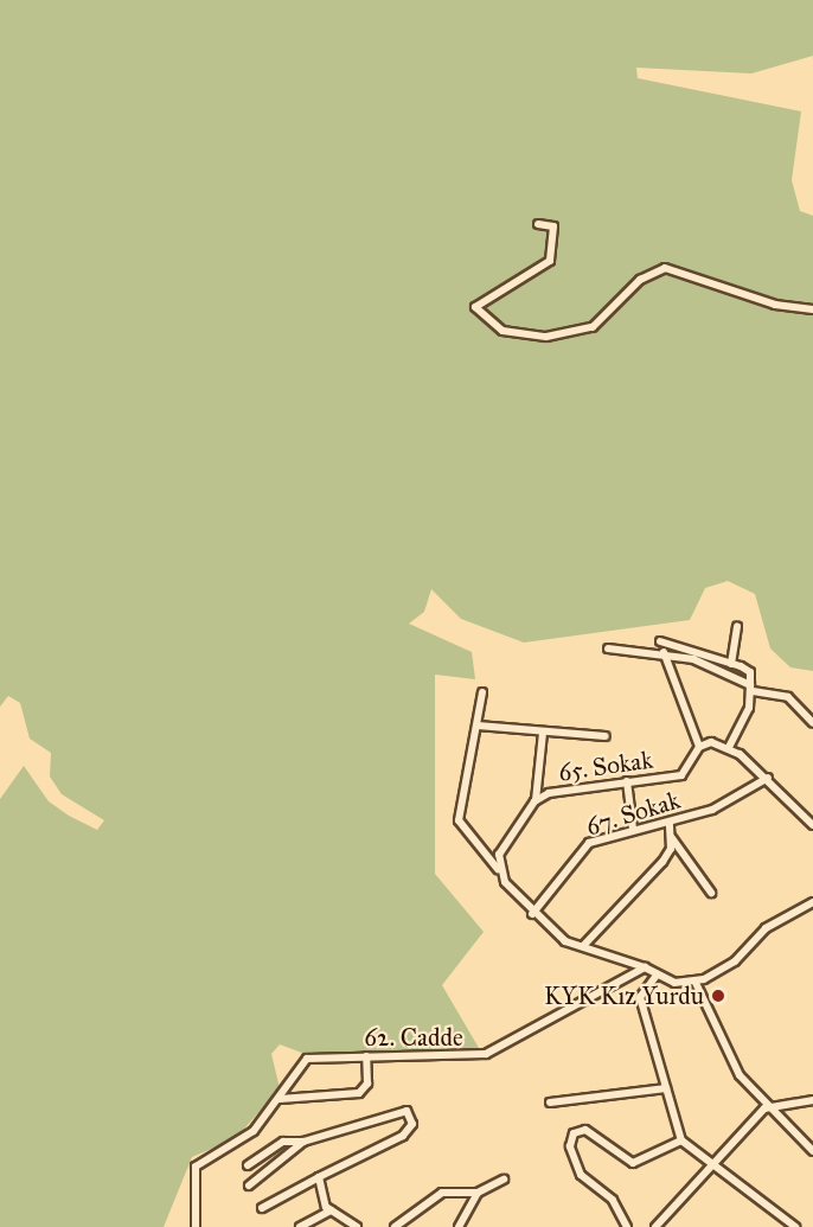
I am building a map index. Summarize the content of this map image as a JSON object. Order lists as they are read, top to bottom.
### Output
{
  "streets": {
    "street": ["65. Sokak", "67. Sokak", "62. Cadde"]
  },
  "places": ["KYK Kız Yurdu"]
}
